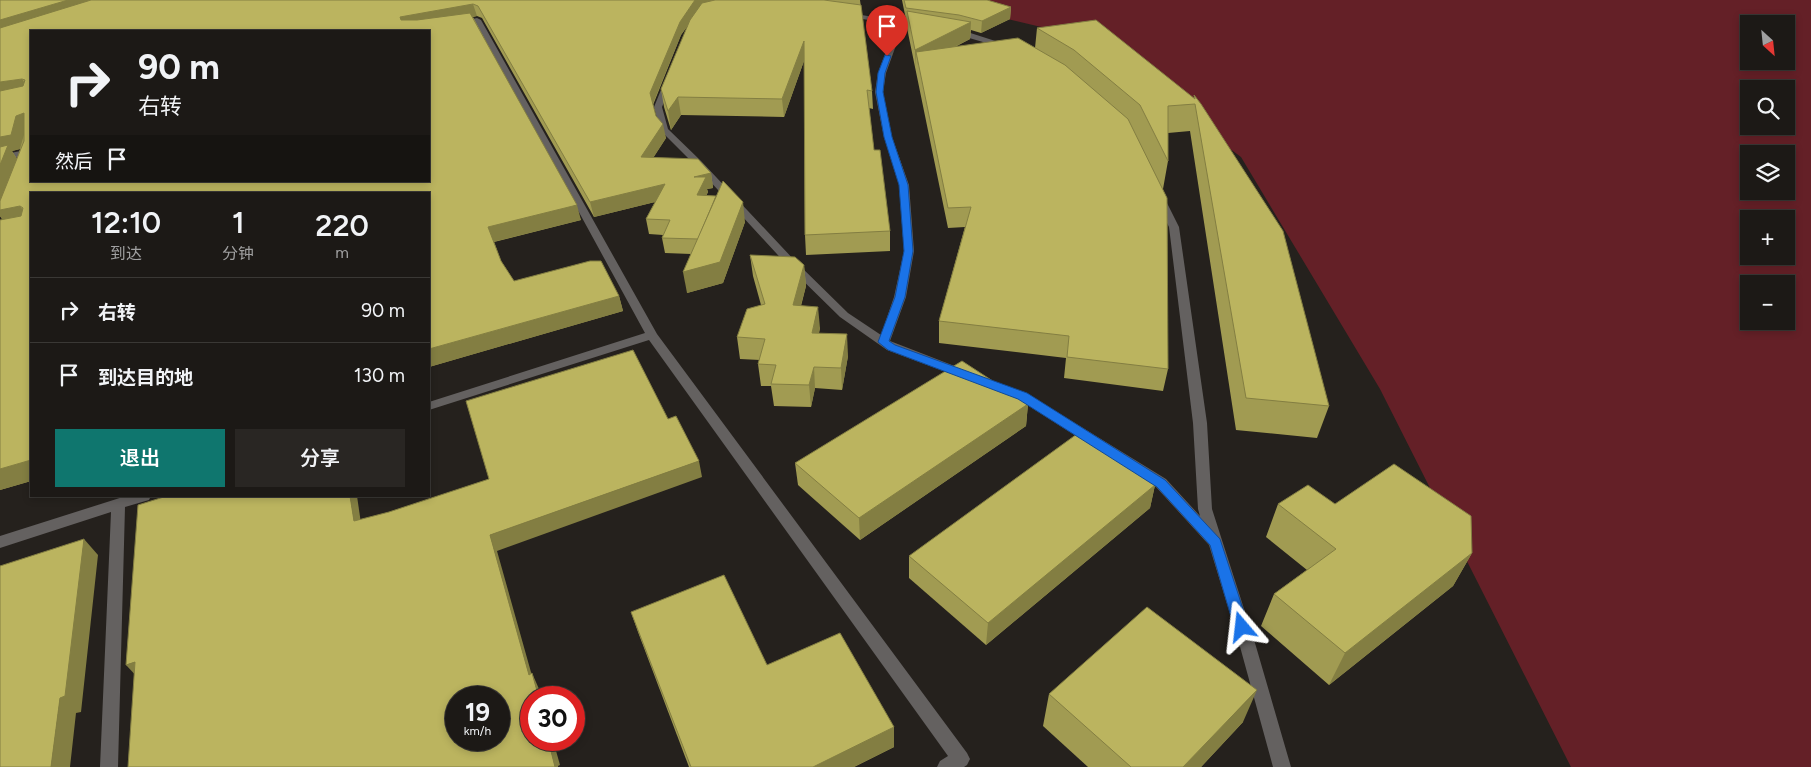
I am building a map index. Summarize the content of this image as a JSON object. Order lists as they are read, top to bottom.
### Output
{
  "north": "bottom right",
  "page": {
    "map_buttons": ["+", "−"],
    "turn": ["90 m", "右转"],
    "then": "然后",
    "eta": [
      "12:10",
      "到达",
      "1",
      "分钟",
      "220",
      "m"
    ],
    "list": [
      {
        "name": "右转",
        "value": "90 m"
      },
      {
        "name": "到达目的地",
        "value": "130 m"
      }
    ],
    "buttons": ["退出", "分享"],
    "speed": "19 km/h",
    "limit": "30"
  }
}
